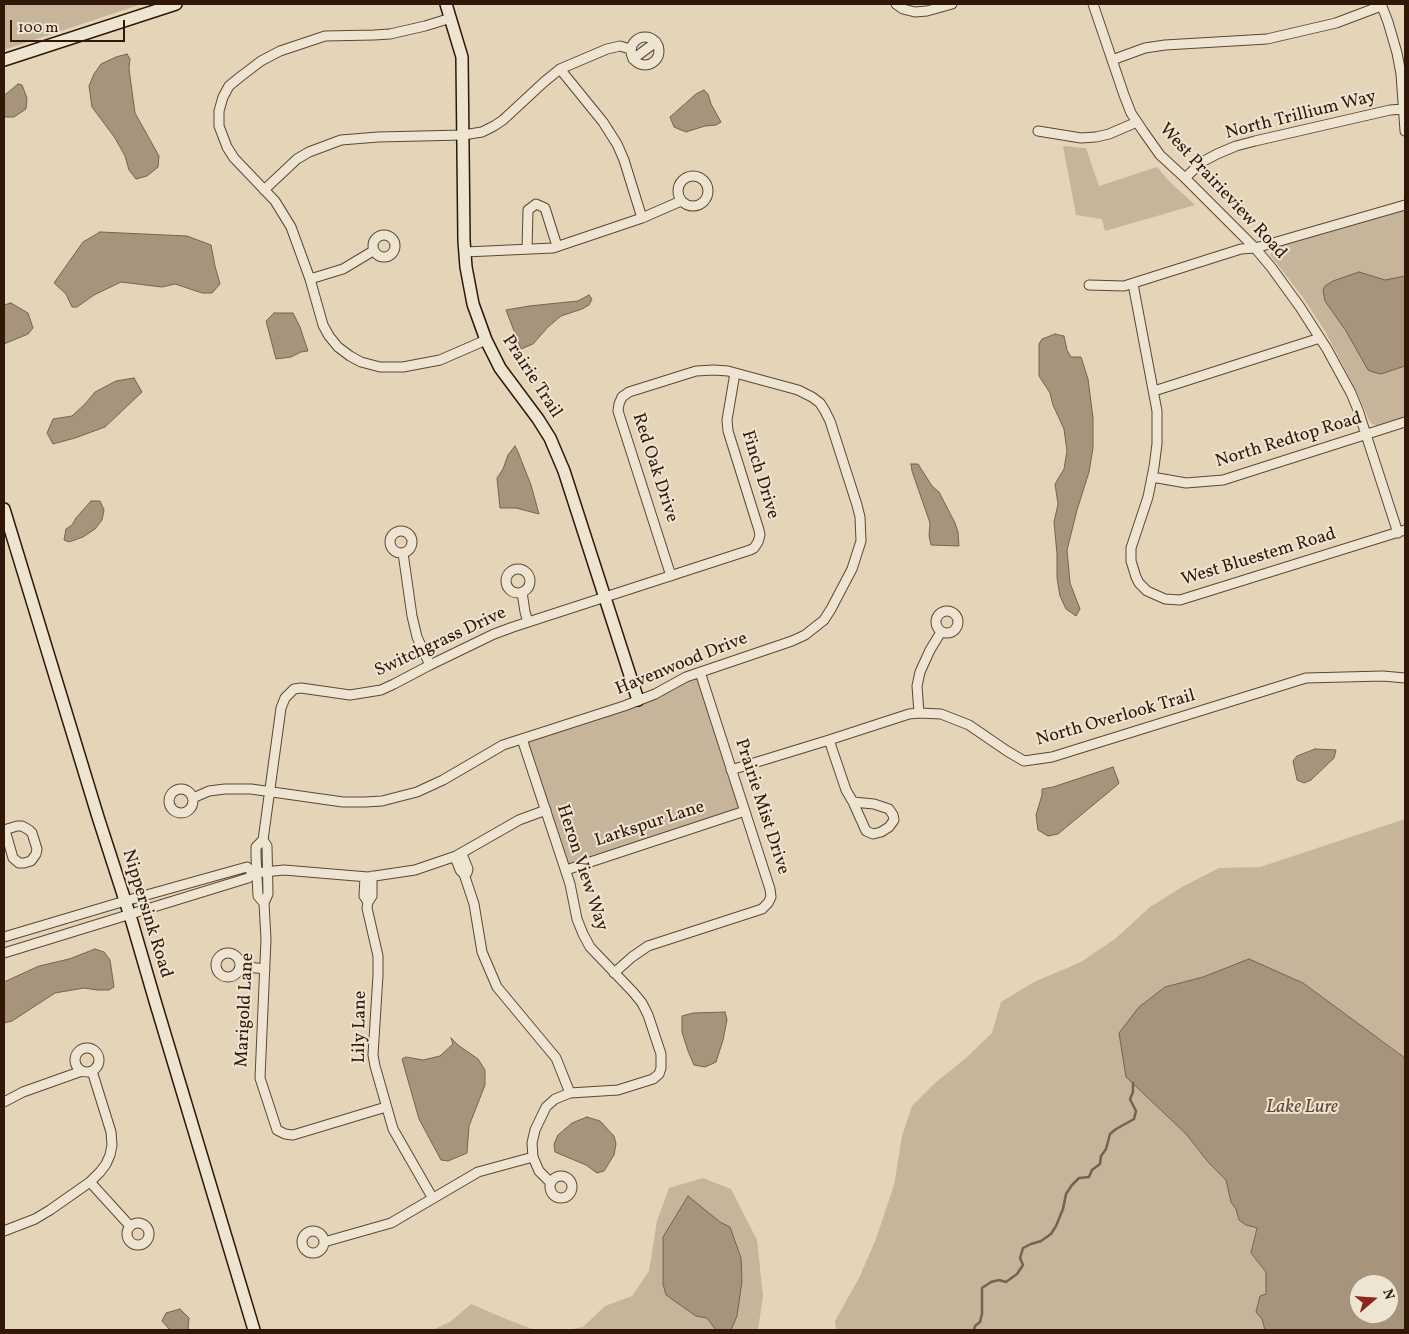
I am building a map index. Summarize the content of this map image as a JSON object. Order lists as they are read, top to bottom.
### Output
{
  "streets": {
    "street": [
      "North Trillium Way",
      "West Prairieview Road",
      "Prairie Trail",
      "North Redtop Road",
      "Red Oak Drive",
      "Finch Drive",
      "West Bluestem Road",
      "Switchgrass Drive",
      "Havenwood Drive",
      "North Overlook Trail",
      "Prairie Mist Drive",
      "Larkspur Lane",
      "Heron View Way",
      "Nippersink Road",
      "Marigold Lane",
      "Lily Lane"
    ]
  },
  "crossings": [
    ["North Trillium Way", "West Prairieview Road"],
    ["West Prairieview Road", "North Redtop Road"],
    ["West Prairieview Road", "West Bluestem Road"],
    ["Prairie Trail", "Finch Drive"],
    ["Prairie Trail", "Switchgrass Drive"],
    ["Prairie Trail", "Havenwood Drive"],
    ["North Redtop Road", "West Bluestem Road"],
    ["Red Oak Drive", "Finch Drive"],
    ["Red Oak Drive", "Havenwood Drive"],
    ["Finch Drive", "Switchgrass Drive"],
    ["Finch Drive", "Havenwood Drive"],
    ["Switchgrass Drive", "Havenwood Drive"],
    ["Switchgrass Drive", "Marigold Lane"],
    ["Havenwood Drive", "Prairie Mist Drive"],
    ["Havenwood Drive", "Heron View Way"],
    ["North Overlook Trail", "Prairie Mist Drive"],
    ["Prairie Mist Drive", "Larkspur Lane"],
    ["Prairie Mist Drive", "Heron View Way"],
    ["Larkspur Lane", "Heron View Way"],
    ["Marigold Lane", "Lily Lane"]
  ],
  "water": ["Lake Lure"],
  "scale_bar": "100 m",
  "north": "right"
}
